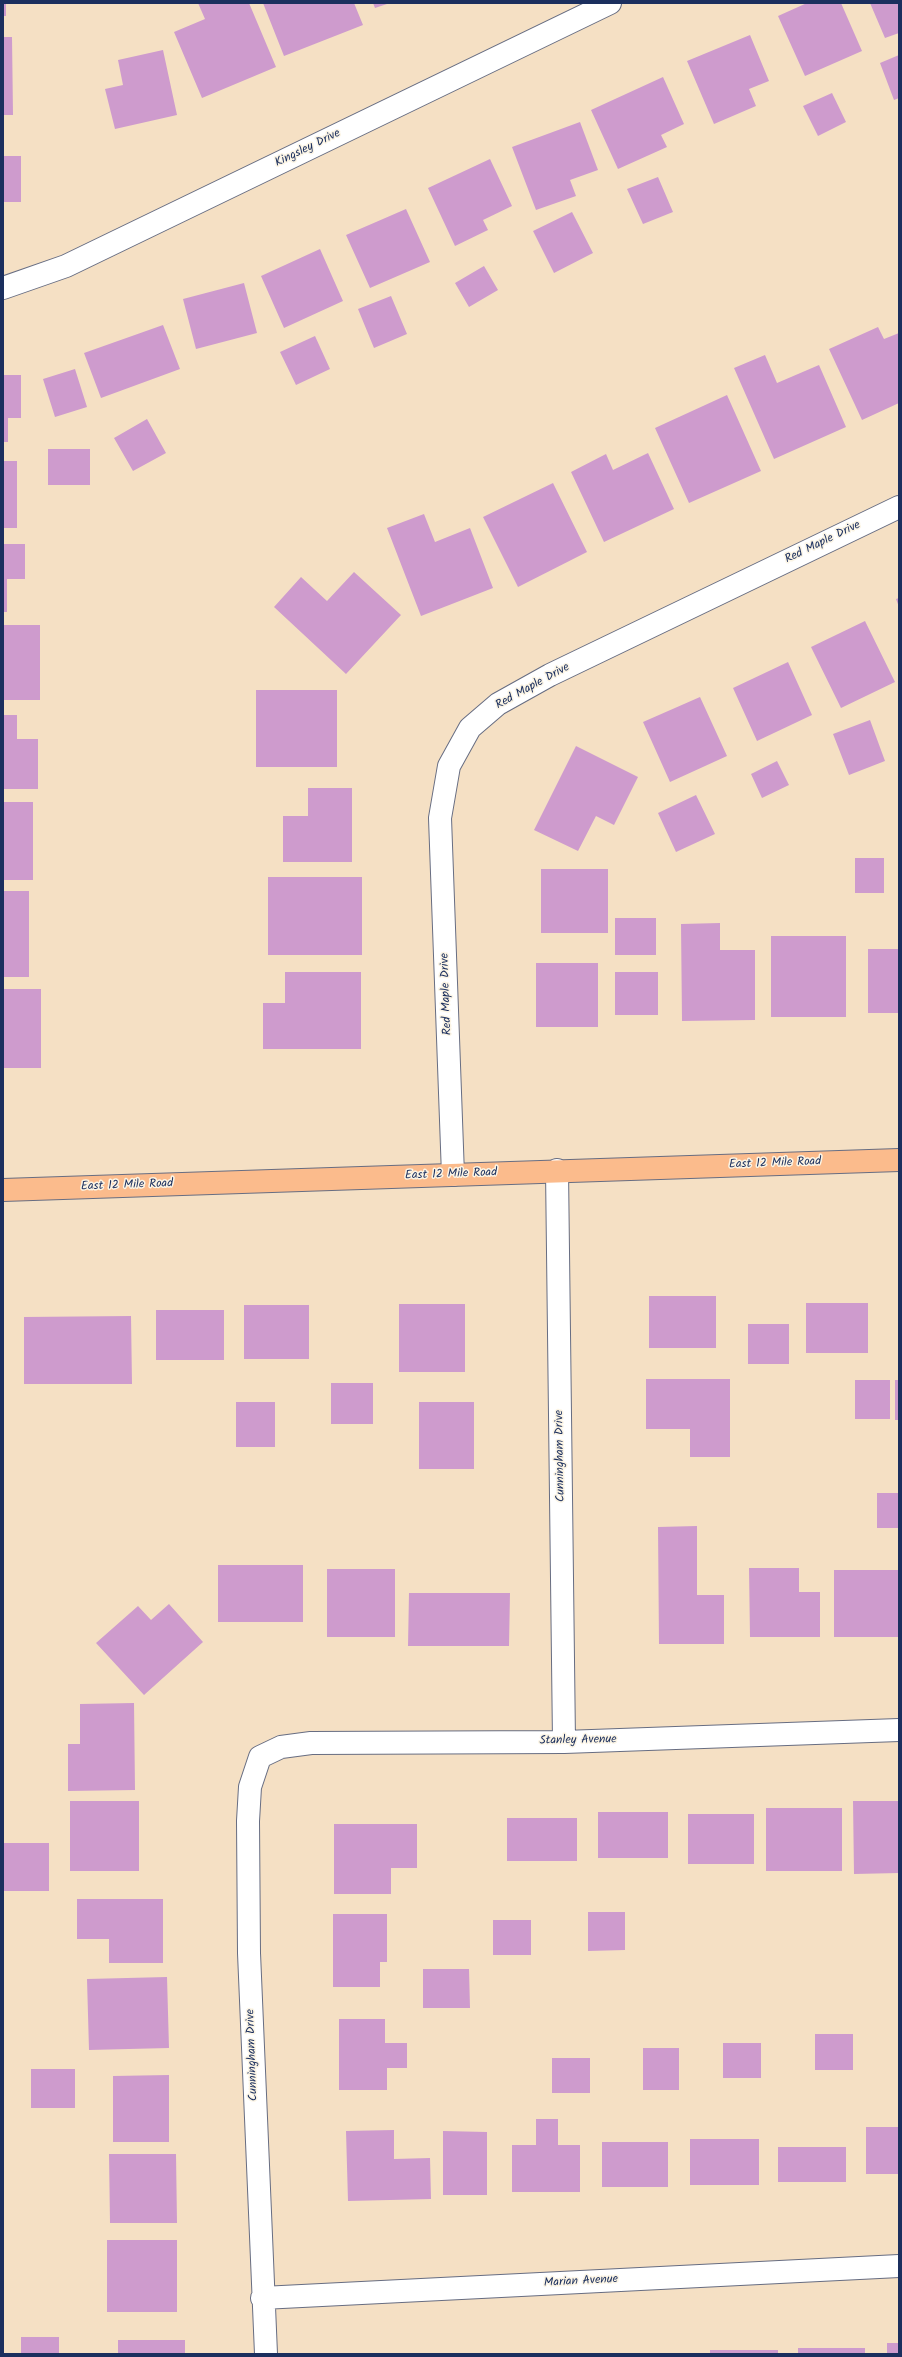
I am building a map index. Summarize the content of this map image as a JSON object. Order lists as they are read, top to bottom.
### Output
{
  "streets": {
    "main road": ["East 12 Mile Road"],
    "street": [
      "Kingsley Drive",
      "Red Maple Drive",
      "Cunningham Drive",
      "Stanley Avenue",
      "Marian Avenue"
    ]
  },
  "crossings": [
    ["Red Maple Drive", "East 12 Mile Road"],
    ["East 12 Mile Road", "Cunningham Drive"],
    ["Cunningham Drive", "Stanley Avenue"],
    ["Cunningham Drive", "Marian Avenue"]
  ]
}
